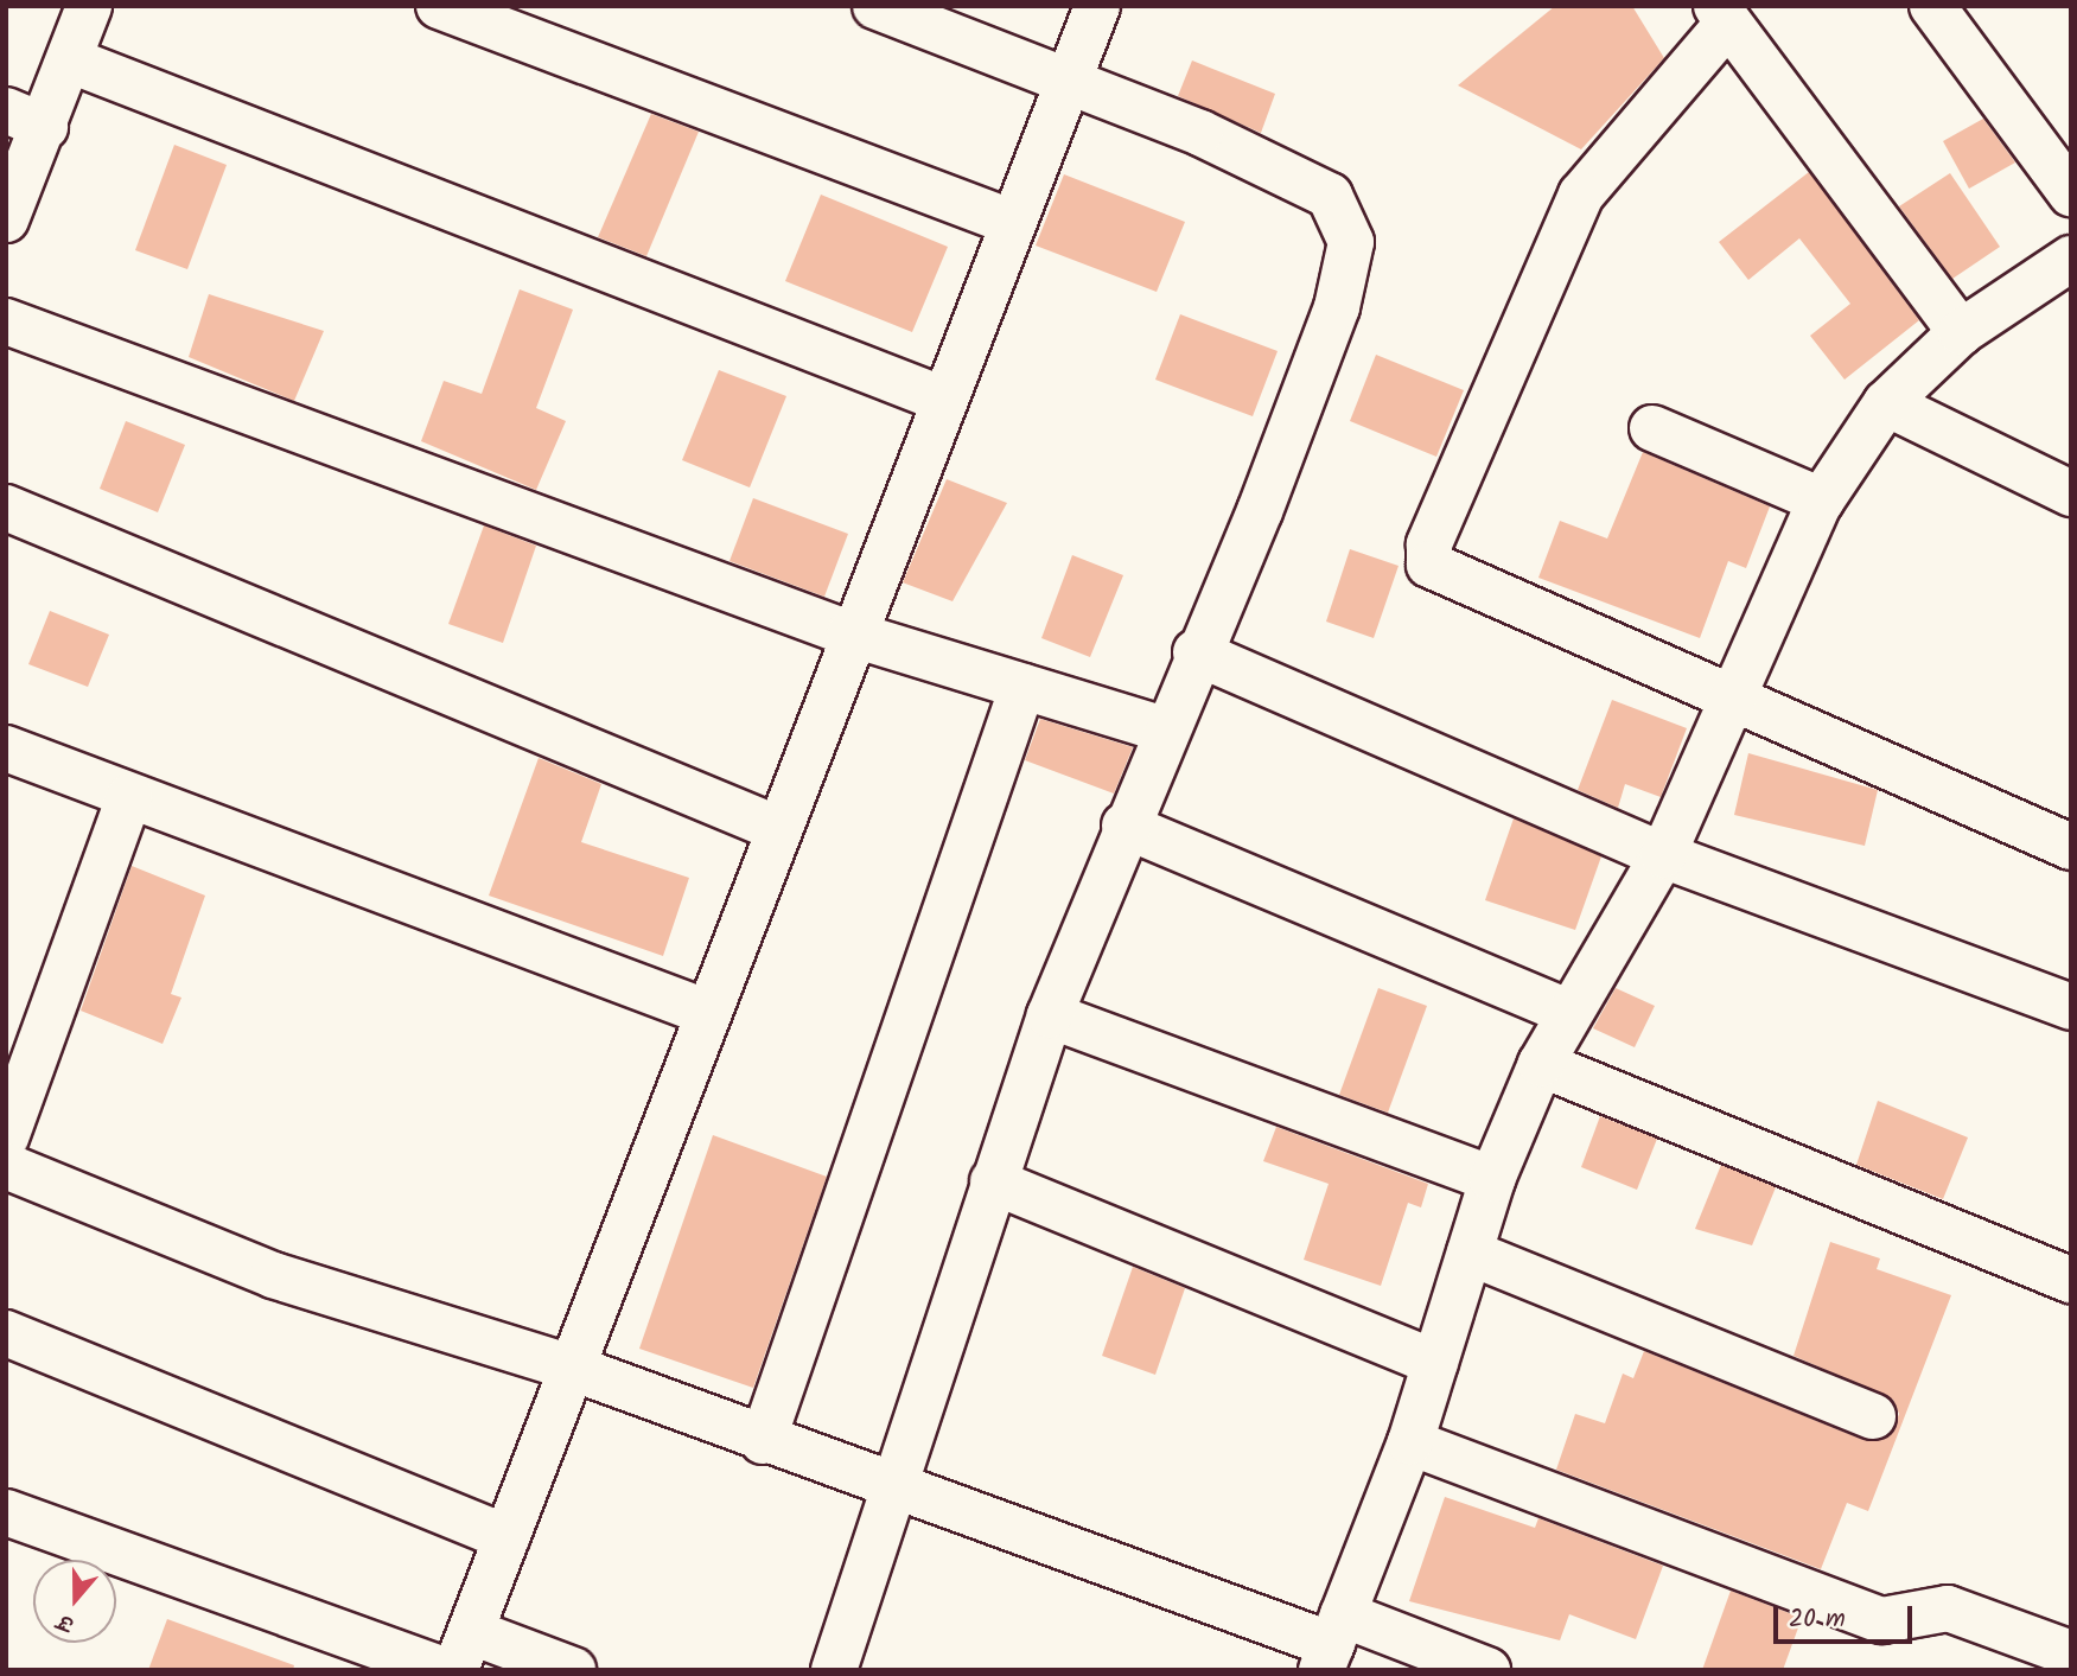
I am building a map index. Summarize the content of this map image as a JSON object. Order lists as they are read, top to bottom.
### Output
{
  "scale_bar": "20 m",
  "north": "bottom"
}
